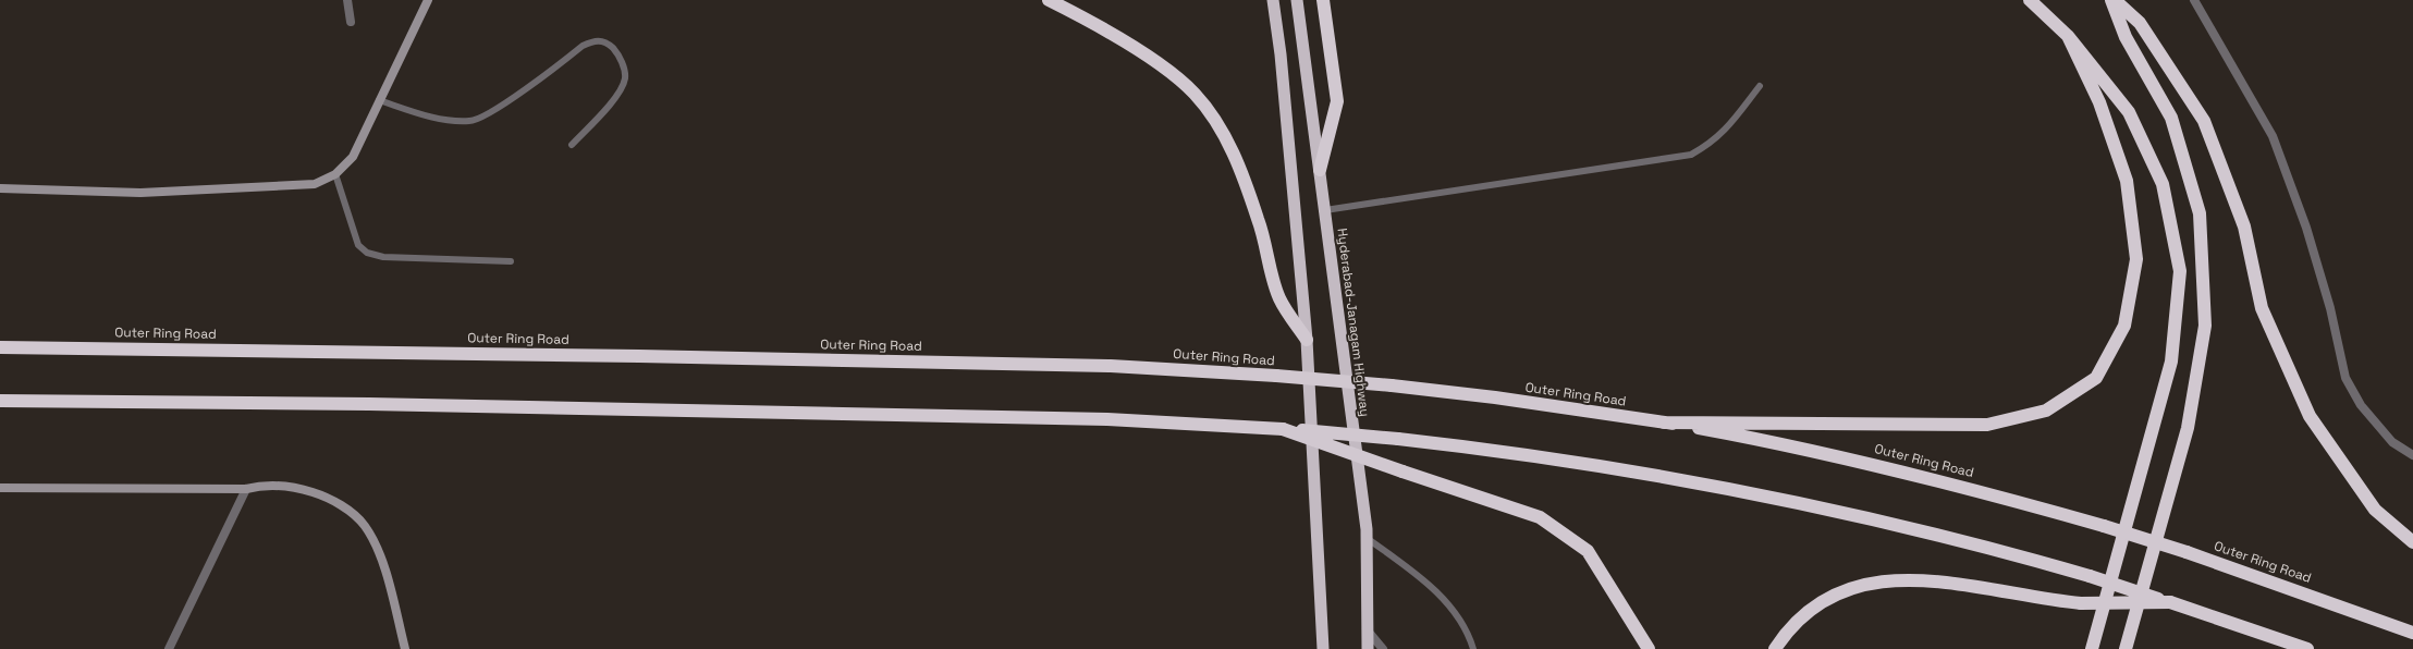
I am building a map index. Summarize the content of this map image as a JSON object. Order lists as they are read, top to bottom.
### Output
{
  "streets": {
    "highway": ["Hyderabad-Janagam Highway", "Outer Ring Road"]
  }
}
